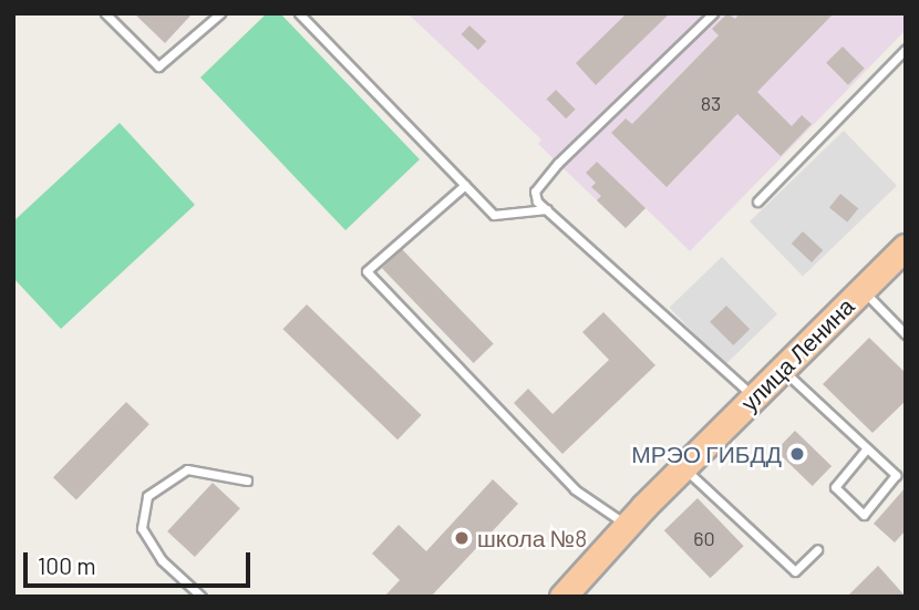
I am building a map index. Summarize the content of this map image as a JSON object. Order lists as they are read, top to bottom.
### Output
{
  "streets": {
    "main road": ["улица Ленина"]
  },
  "places": ["МРЭО ГИБДД", "школа №8"],
  "house_numbers": ["83", "60"],
  "scale_bar": "100 m"
}
